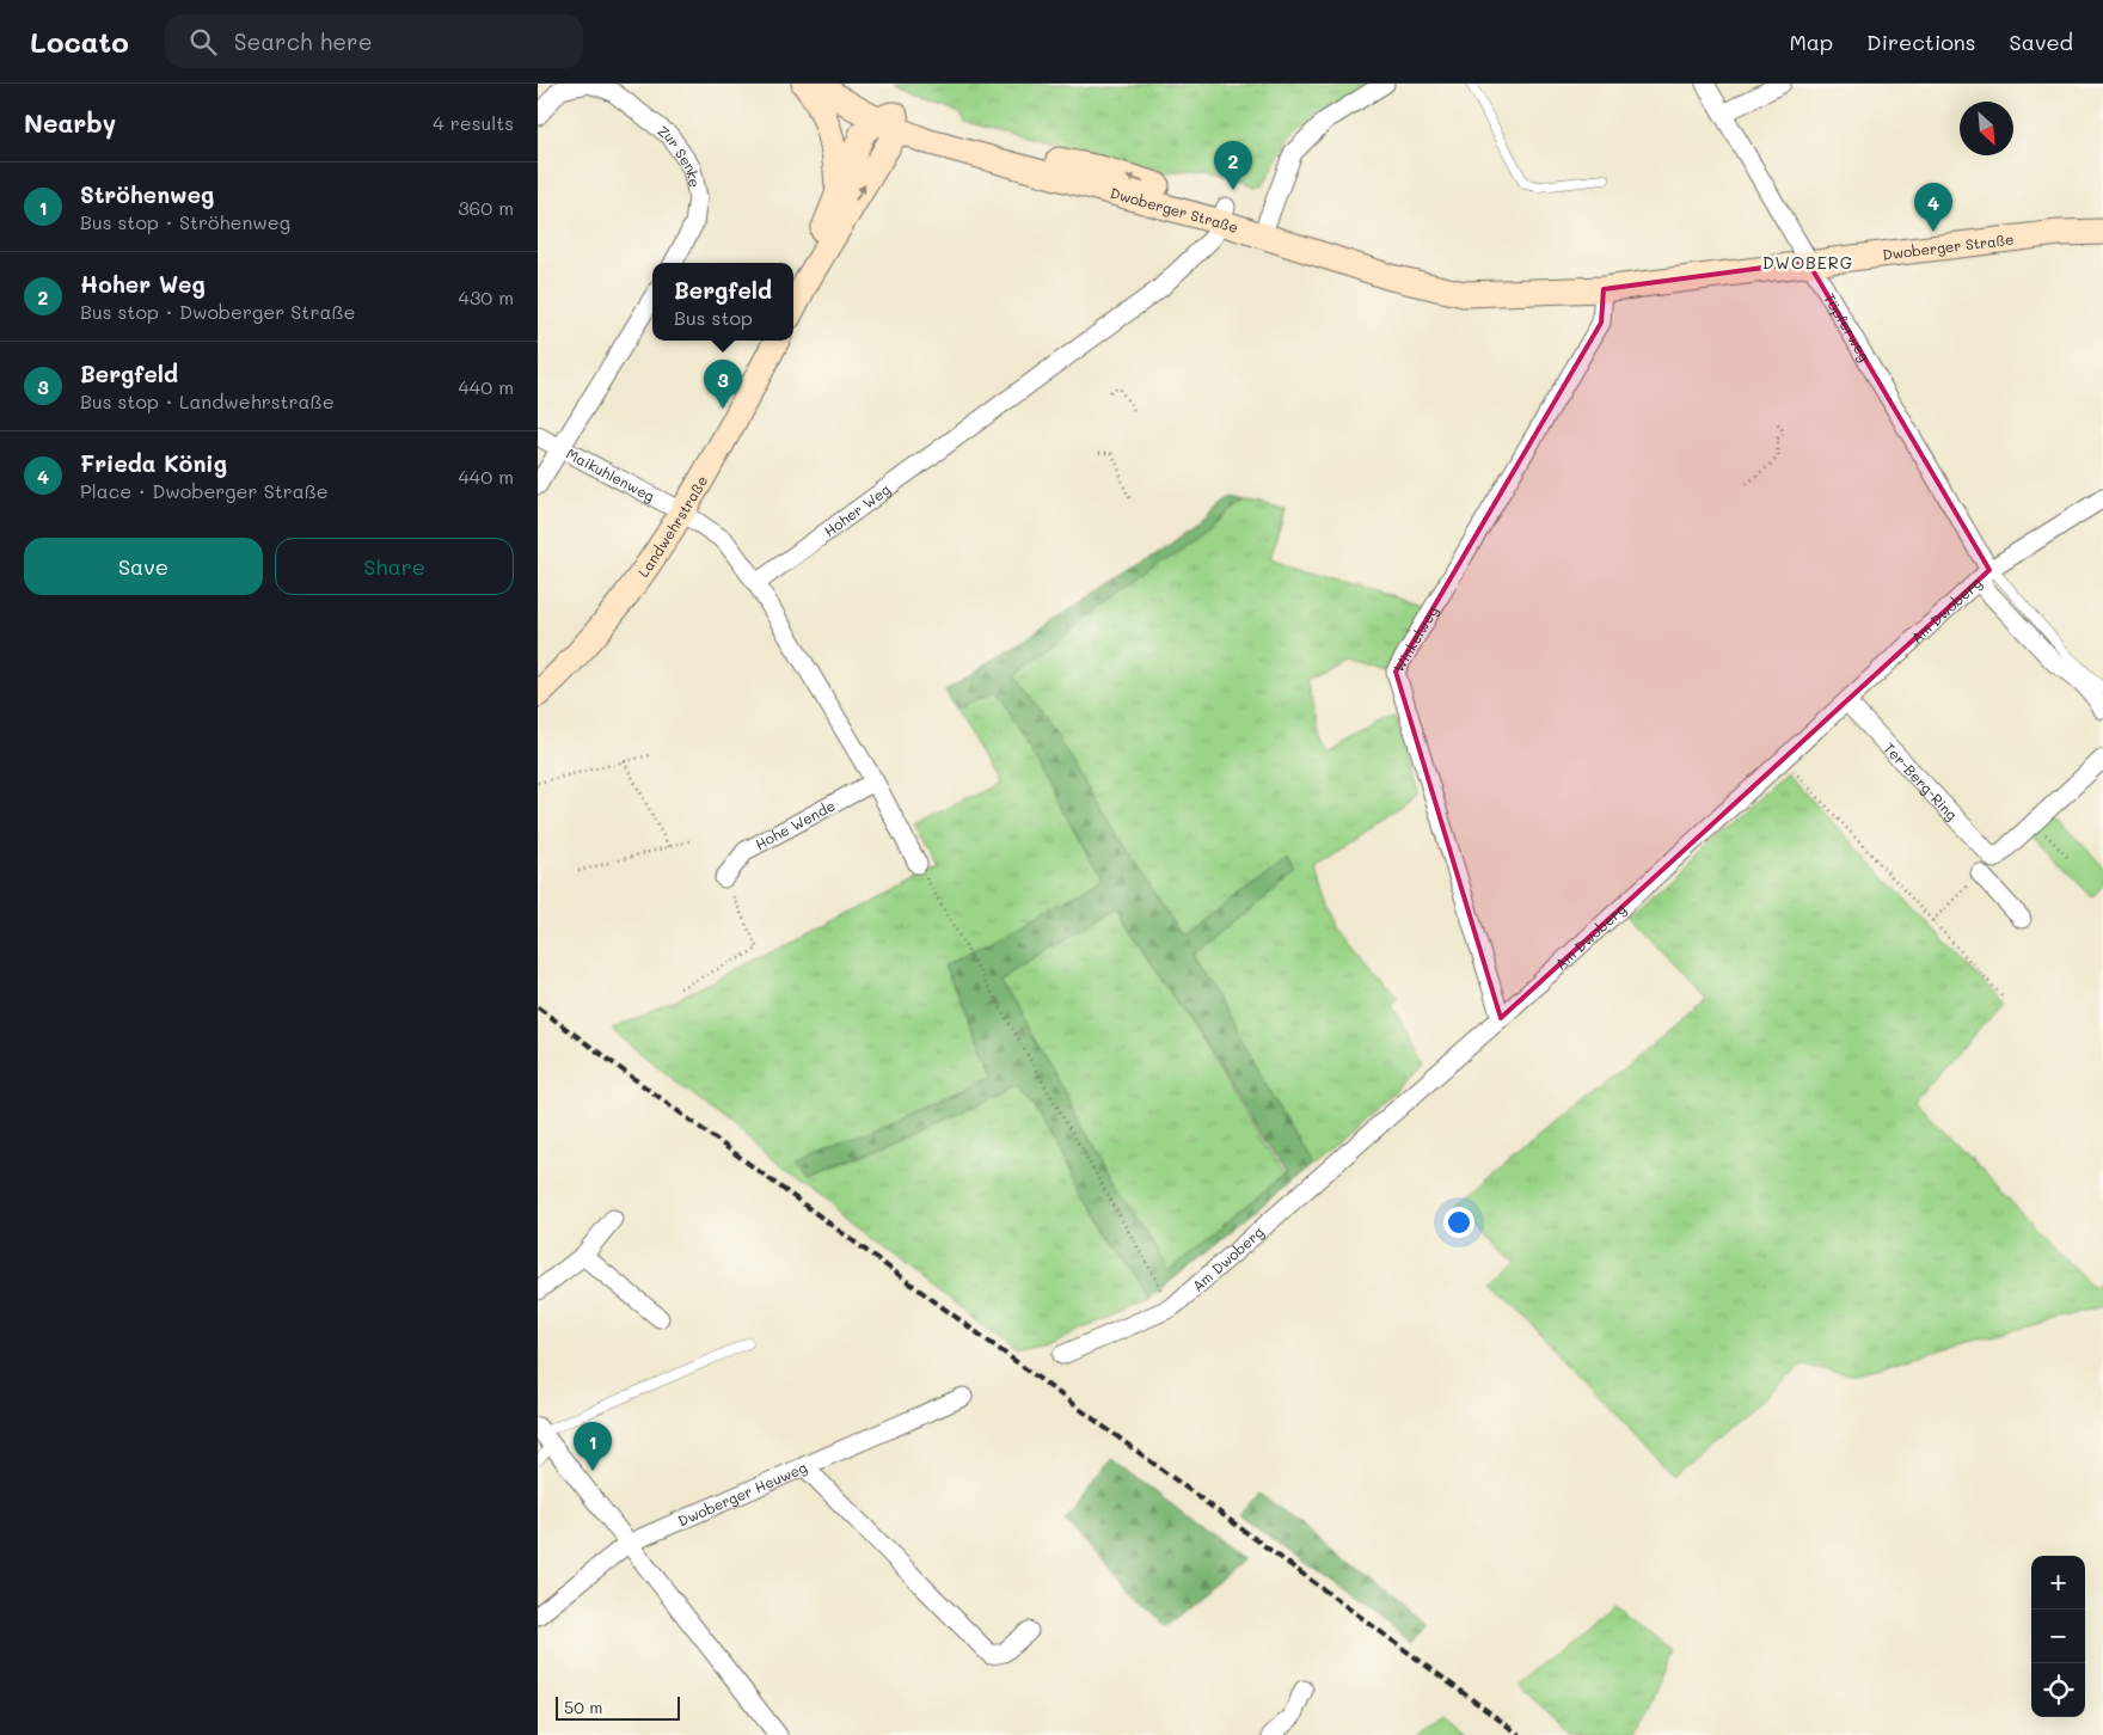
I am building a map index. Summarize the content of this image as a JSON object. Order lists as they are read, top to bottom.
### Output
{
  "streets": {
    "street": [
      "Zur Senke",
      "Dwoberger Straße",
      "Töpferweg",
      "Maikuhlenweg",
      "Hoher Weg",
      "Landwehrstraße",
      "Am Dwoberg",
      "Winkelweg",
      "Ter-Berg-Ring",
      "Hohe Wende",
      "Dwoberger Heuweg"
    ]
  },
  "crossings": [
    ["Dwoberger Straße", "Töpferweg"],
    ["Dwoberger Straße", "Hoher Weg"],
    ["Dwoberger Straße", "Winkelweg"],
    ["Töpferweg", "Am Dwoberg"],
    ["Maikuhlenweg", "Hoher Weg"],
    ["Maikuhlenweg", "Landwehrstraße"],
    ["Maikuhlenweg", "Hohe Wende"],
    ["Am Dwoberg", "Winkelweg"],
    ["Am Dwoberg", "Ter-Berg-Ring"]
  ],
  "districts": ["DWOBERG"],
  "scale_bar": "50 m",
  "north": "bottom right",
  "page": {
    "header": "Locato",
    "search": "Search here",
    "nav": ["Map", "Directions", "Saved"],
    "heading": ["Nearby", "4 results"],
    "pins": [
      "2",
      "4",
      "3",
      "1"
    ],
    "list": [
      {
        "mark": "1",
        "name": "Ströhenweg",
        "note": "Bus stop · Ströhenweg",
        "value": "360 m"
      },
      {
        "mark": "2",
        "name": "Hoher Weg",
        "note": "Bus stop · Dwoberger Straße",
        "value": "430 m"
      },
      {
        "mark": "3",
        "name": "Bergfeld",
        "note": "Bus stop · Landwehrstraße",
        "value": "440 m"
      },
      {
        "mark": "4",
        "name": "Frieda König",
        "note": "Place · Dwoberger Straße",
        "value": "440 m"
      }
    ],
    "popup": ["Bergfeld", "Bus stop"],
    "buttons": ["Save", "Share"],
    "map_buttons": ["+", "−"],
    "scale": "50 m"
  }
}
